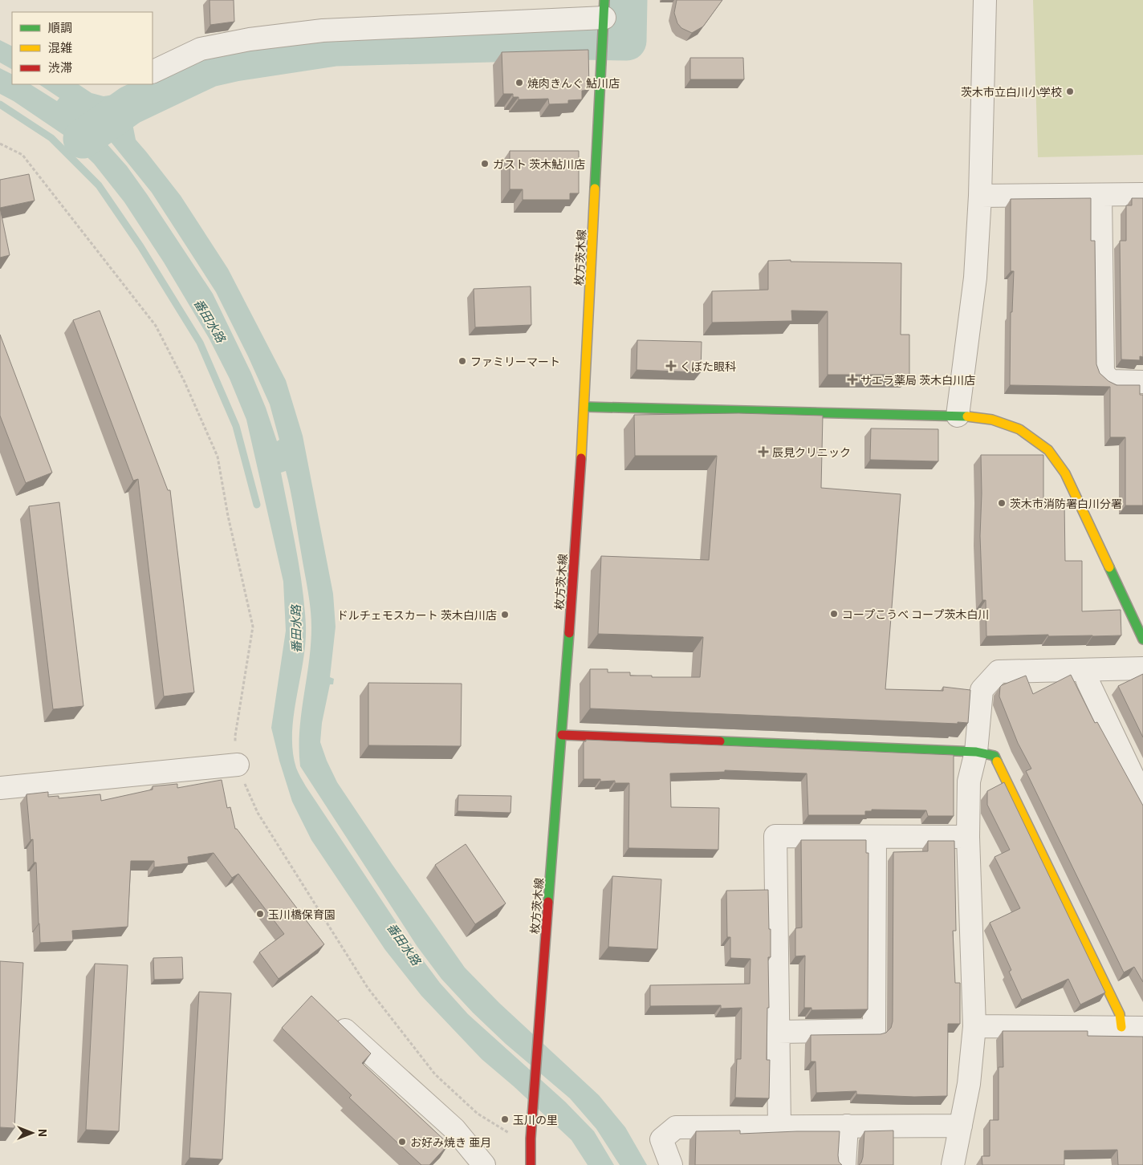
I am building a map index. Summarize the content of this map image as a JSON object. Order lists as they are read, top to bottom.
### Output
{
  "streets": {
    "street": ["枚方茨木線"]
  },
  "water": ["番田水路"],
  "places": {
    "other": [
      "焼肉きんぐ 鮎川店",
      "茨木市立白川小学校",
      "ガスト 茨木鮎川店",
      "ファミリーマート",
      "茨木市消防署白川分署",
      "コープこうべ コープ茨木白川",
      "ドルチェモスカート 茨木白川店",
      "玉川橋保育園",
      "玉川の里",
      "お好み焼き 亜月"
    ],
    "health": ["くぼた眼科", "サエラ薬局 茨木白川店", "辰見クリニック"]
  },
  "legend": ["順調", "混雑", "渋滞"],
  "north": "right"
}
